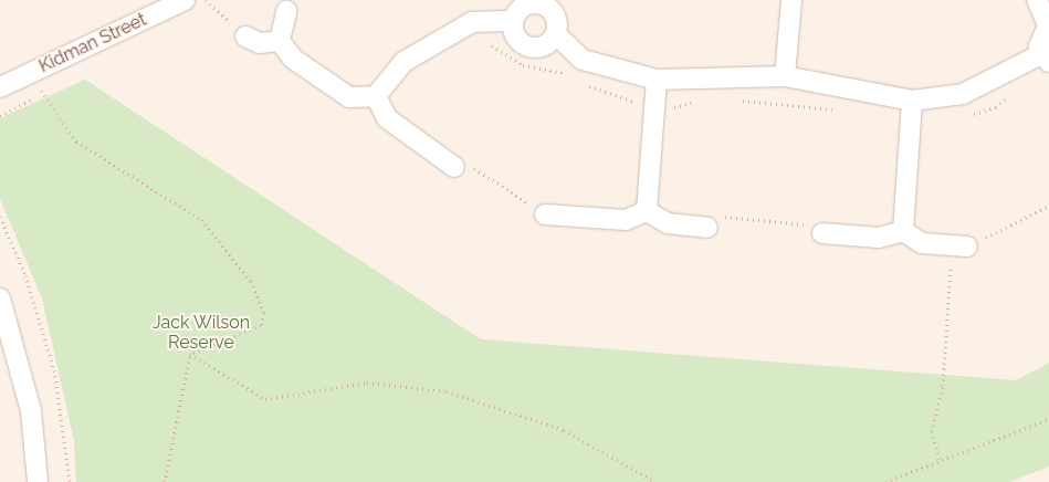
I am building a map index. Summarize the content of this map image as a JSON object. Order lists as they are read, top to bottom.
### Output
{
  "streets": {
    "street": ["Kidman Street"]
  },
  "parks": ["Jack Wilson Reserve"]
}
